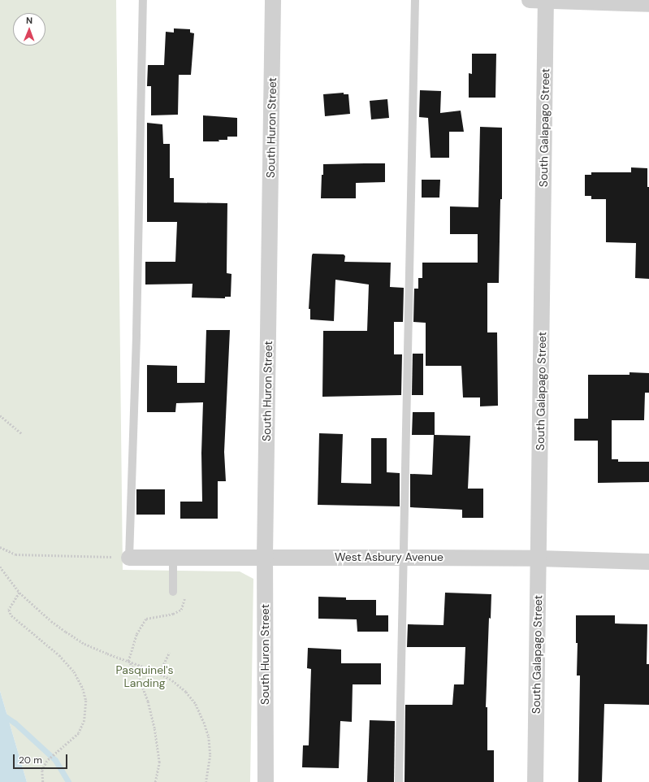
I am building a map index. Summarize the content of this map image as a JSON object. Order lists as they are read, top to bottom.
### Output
{
  "streets": {
    "street": ["South Huron Street", "South Galapago Street", "West Asbury Avenue"]
  },
  "crossings": [
    ["South Huron Street", "West Asbury Avenue"],
    ["South Galapago Street", "West Asbury Avenue"]
  ],
  "parks": ["Pasquinel's Landing"],
  "scale_bar": "20 m",
  "north": "top"
}
